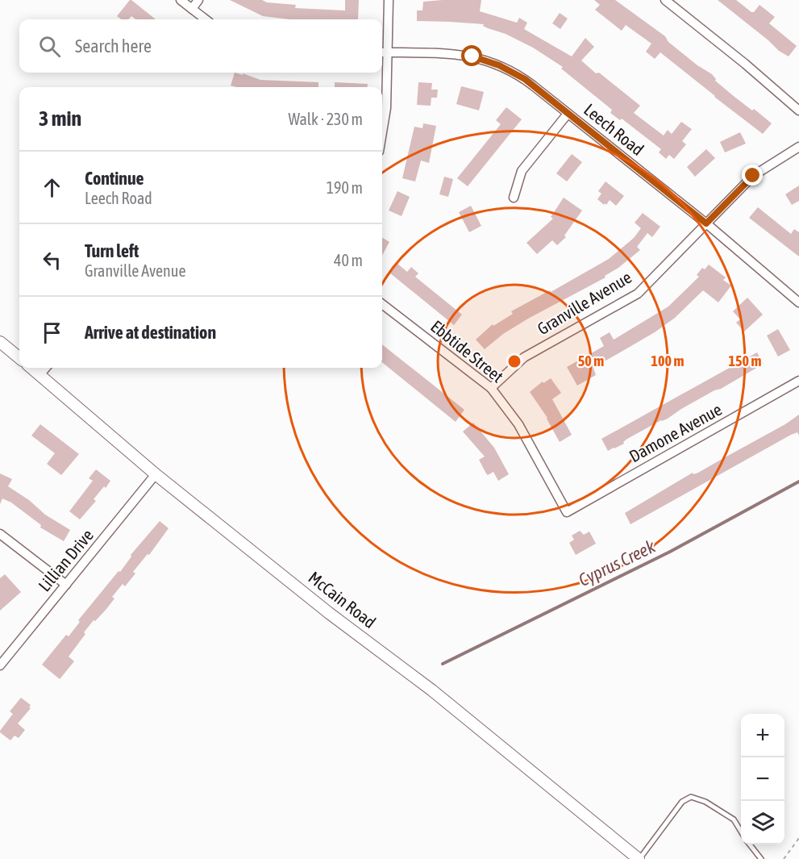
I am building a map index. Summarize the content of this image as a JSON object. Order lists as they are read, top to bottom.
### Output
{
  "streets": {
    "street": [
      "Leech Road",
      "Granville Avenue",
      "Ebbtide Street",
      "Damone Avenue",
      "Lillian Drive",
      "McCain Road"
    ]
  },
  "crossings": [
    ["Leech Road", "Granville Avenue"],
    ["Granville Avenue", "Ebbtide Street"],
    ["Ebbtide Street", "Damone Avenue"],
    ["Lillian Drive", "McCain Road"]
  ],
  "water": ["Cyprus Creek"],
  "page": {
    "search": "Search here",
    "heading": ["3 min", "Walk · 230 m"],
    "list": [
      ["Continue", "Leech Road", "190 m"],
      ["Turn left", "Granville Avenue", "40 m"],
      "Arrive at destination"
    ],
    "map_buttons": ["+", "−"]
  },
  "rings": ["50 m", "100 m", "150 m"]
}
